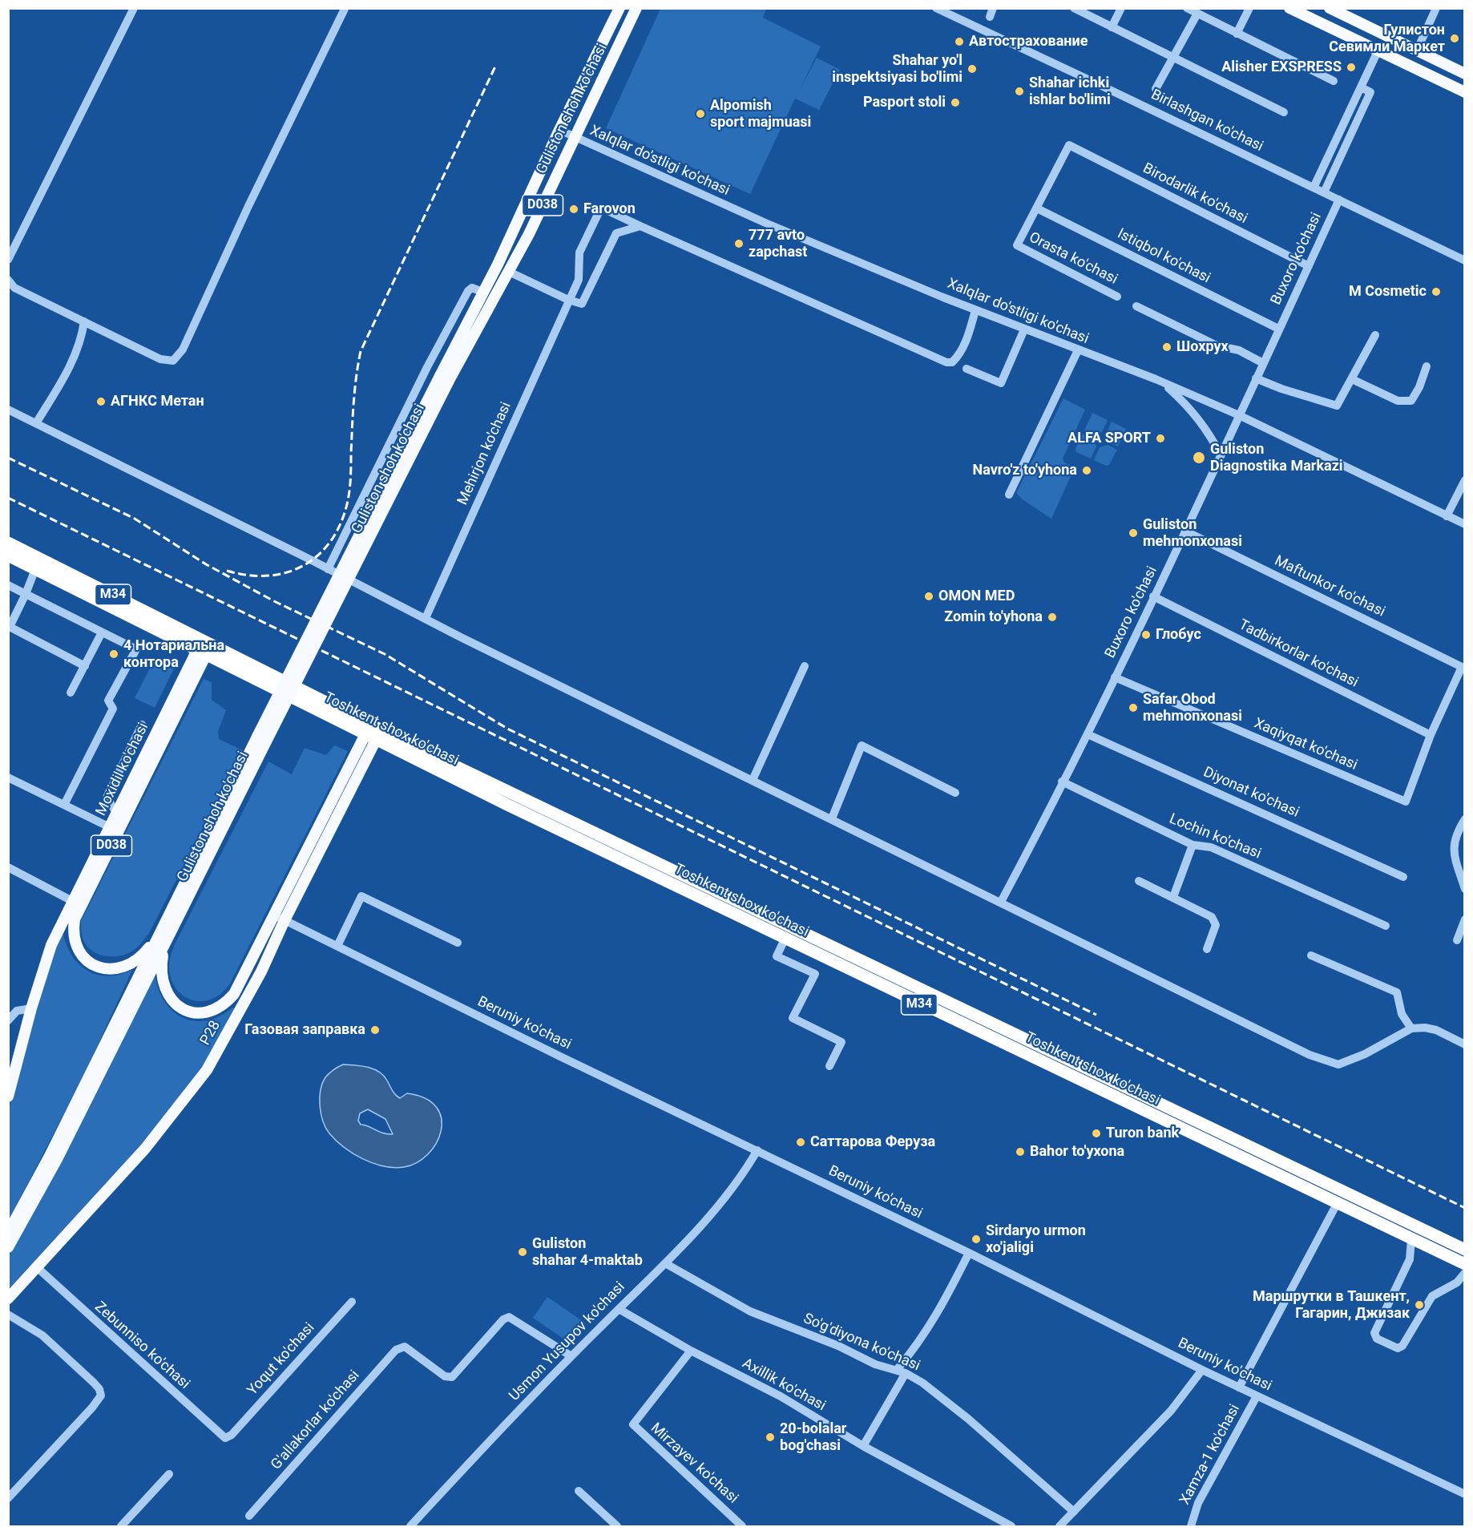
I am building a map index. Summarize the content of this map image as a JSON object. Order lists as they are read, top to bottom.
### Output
{
  "streets": {
    "highway": ["M34", "Toshkent shox ko'chasi"],
    "main road": [
      "Guliston shoh ko'chasi",
      "D038",
      "Moxidil ko'chasi",
      "Р28"
    ],
    "street": [
      "Birlashgan ko'chasi",
      "Xalqlar do'stligi ko'chasi",
      "Birodarlik ko'chasi",
      "Istiqbol ko'chasi",
      "Orasta ko'chasi",
      "Buxoro ko'chasi",
      "Mehirjon ko'chasi",
      "Maftunkor ko'chasi",
      "Tadbirkorlar ko'chasi",
      "Xaqiyqat ko'chasi",
      "Diyonat ko'chasi",
      "Lochin ko'chasi",
      "Beruniy ko'chasi",
      "Usmon Yusupov ko'chasi",
      "So'g'diyona ko'chasi",
      "Zebunniso ko'chasi",
      "Yoqut ko'chasi",
      "Axillik ko'chasi",
      "G'allakorlar ko'chasi",
      "Xamza-1 ko'chasi",
      "Mirzayev ko'chasi"
    ]
  },
  "crossings": [
    ["Guliston shoh ko'chasi", "Xalqlar do'stligi ko'chasi"],
    ["Guliston shoh ko'chasi", "Toshkent shox ko'chasi"],
    ["Guliston shoh ko'chasi", "Moxidil ko'chasi"],
    ["Guliston shoh ko'chasi", "Beruniy ko'chasi"],
    ["Guliston shoh ko'chasi", "Р28"],
    ["Birlashgan ko'chasi", "Buxoro ko'chasi"],
    ["Xalqlar do'stligi ko'chasi", "Buxoro ko'chasi"],
    ["Birodarlik ko'chasi", "Istiqbol ko'chasi"],
    ["Birodarlik ko'chasi", "Orasta ko'chasi"],
    ["Birodarlik ko'chasi", "Buxoro ko'chasi"],
    ["D038", "Moxidil ko'chasi"],
    ["Istiqbol ko'chasi", "Orasta ko'chasi"],
    ["Istiqbol ko'chasi", "Buxoro ko'chasi"],
    ["Buxoro ko'chasi", "Maftunkor ko'chasi"],
    ["Buxoro ko'chasi", "Tadbirkorlar ko'chasi"],
    ["Buxoro ko'chasi", "Xaqiyqat ko'chasi"],
    ["Buxoro ko'chasi", "Diyonat ko'chasi"],
    ["Buxoro ko'chasi", "Lochin ko'chasi"],
    ["Maftunkor ko'chasi", "Tadbirkorlar ko'chasi"],
    ["Maftunkor ko'chasi", "Xaqiyqat ko'chasi"],
    ["Tadbirkorlar ko'chasi", "Xaqiyqat ko'chasi"],
    ["Toshkent shox ko'chasi", "Moxidil ko'chasi"],
    ["Toshkent shox ko'chasi", "Р28"],
    ["Beruniy ko'chasi", "Р28"],
    ["Beruniy ko'chasi", "Usmon Yusupov ko'chasi"],
    ["Beruniy ko'chasi", "Xamza-1 ko'chasi"],
    ["Р28", "Zebunniso ko'chasi"],
    ["Usmon Yusupov ko'chasi", "So'g'diyona ko'chasi"],
    ["Usmon Yusupov ko'chasi", "Axillik ko'chasi"],
    ["Usmon Yusupov ko'chasi", "G'allakorlar ko'chasi"],
    ["Zebunniso ko'chasi", "Yoqut ko'chasi"],
    ["Axillik ko'chasi", "Mirzayev ko'chasi"]
  ],
  "places": [
    "Гулистон Севимли Маркет",
    "Автострахование",
    "Alisher EXSPRESS",
    "Shahar yo'l inspektsiyasi bo'limi",
    "Shahar ichki ishlar bo'limi",
    "Pasport stoli",
    "Alpomish sport majmuasi",
    "Farovon",
    "777 avto zapchast",
    "M Cosmetic",
    "Шохрух",
    "АГНКС Метан",
    "ALFA SPORT",
    "Guliston Diagnostika Markazi",
    "Navro'z to'yhona",
    "Guliston mehmonxonasi",
    "OMON MED",
    "Zomin to'yhona",
    "Глобус",
    "4 Нотариальна контора",
    "Safar Obod mehmonxonasi",
    "Газовая заправка",
    "Turon bank",
    "Саттарова Феруза",
    "Bahor to'yxona",
    "Sirdaryo urmon xo'jaligi",
    "Guliston shahar 4-maktab",
    "Маршрутки в Ташкент, Гагарин, Джизак",
    "20-bolalar bog'chasi"
  ]
}
